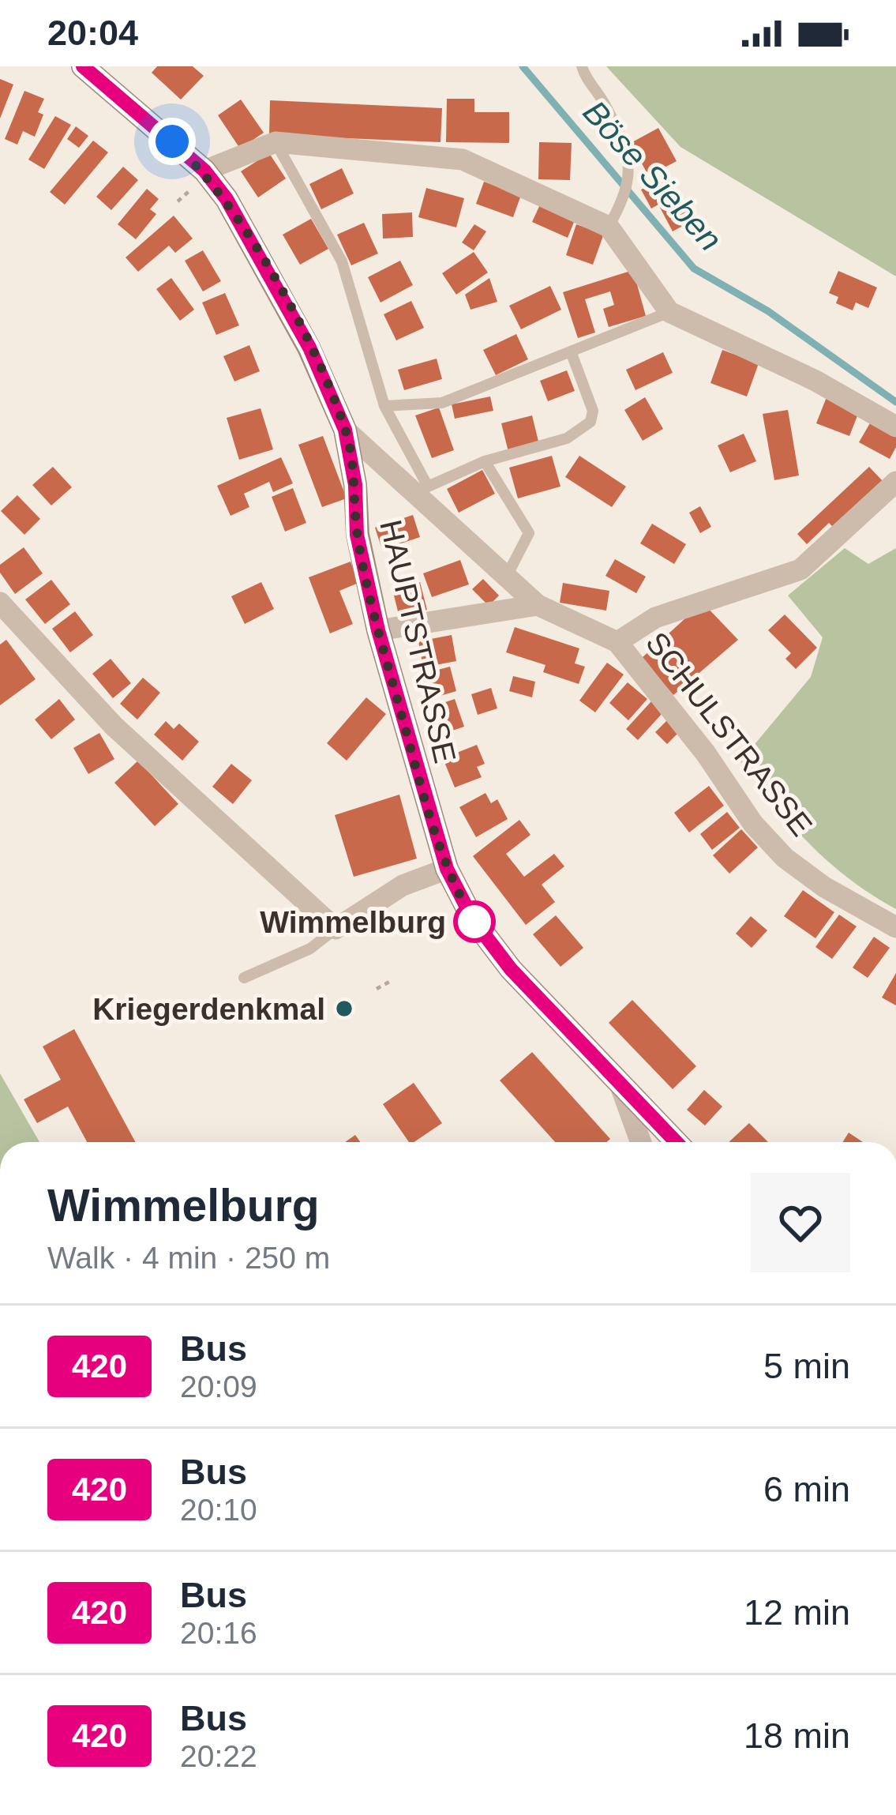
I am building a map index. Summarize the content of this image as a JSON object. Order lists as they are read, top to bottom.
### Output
{
  "streets": {
    "main road": ["HAUPTSTRASSE"],
    "street": ["SCHULSTRASSE"]
  },
  "crossings": [
    ["HAUPTSTRASSE", "SCHULSTRASSE"]
  ],
  "water": ["Böse Sieben"],
  "places": ["Wimmelburg", "Kriegerdenkmal"],
  "lines": ["bus line 420"],
  "page": {
    "status": "20:04",
    "heading": ["Wimmelburg", "Walk · 4 min · 250 m"],
    "list": [
      {
        "mark": "420",
        "name": "Bus",
        "note": "20:09",
        "value": "5 min"
      },
      {
        "mark": "420",
        "name": "Bus",
        "note": "20:10",
        "value": "6 min"
      },
      {
        "mark": "420",
        "name": "Bus",
        "note": "20:16",
        "value": "12 min"
      },
      {
        "mark": "420",
        "name": "Bus",
        "note": "20:22",
        "value": "18 min"
      }
    ]
  }
}
